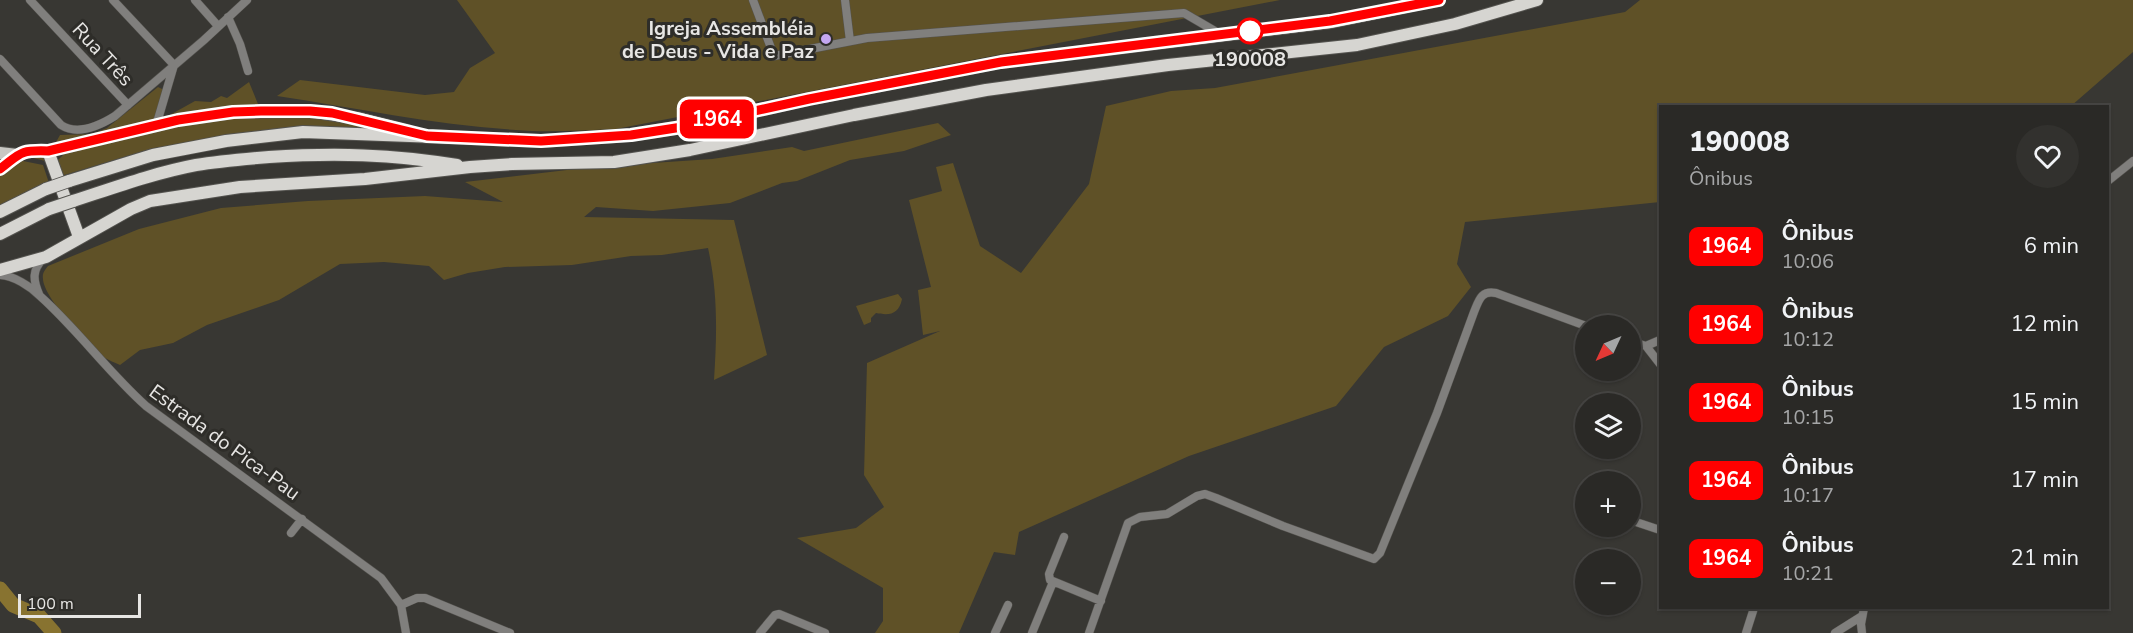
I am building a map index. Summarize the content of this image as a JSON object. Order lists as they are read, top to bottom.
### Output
{
  "streets": {
    "street": ["Rua Três", "Estrada do Pica-Pau"]
  },
  "places": ["190008", "Igreja Assembléia de Deus - Vida e Paz"],
  "lines": ["bus line 1964"],
  "scale_bar": "100 m",
  "north": "bottom left",
  "page": {
    "on_map": "1964",
    "heading": ["190008", "Ônibus"],
    "list": [
      {
        "mark": "1964",
        "name": "Ônibus",
        "note": "10:06",
        "value": "6 min"
      },
      {
        "mark": "1964",
        "name": "Ônibus",
        "note": "10:12",
        "value": "12 min"
      },
      {
        "mark": "1964",
        "name": "Ônibus",
        "note": "10:15",
        "value": "15 min"
      },
      {
        "mark": "1964",
        "name": "Ônibus",
        "note": "10:17",
        "value": "17 min"
      },
      {
        "mark": "1964",
        "name": "Ônibus",
        "note": "10:21",
        "value": "21 min"
      }
    ],
    "map_buttons": ["+", "−"],
    "scale": "100 m"
  }
}
